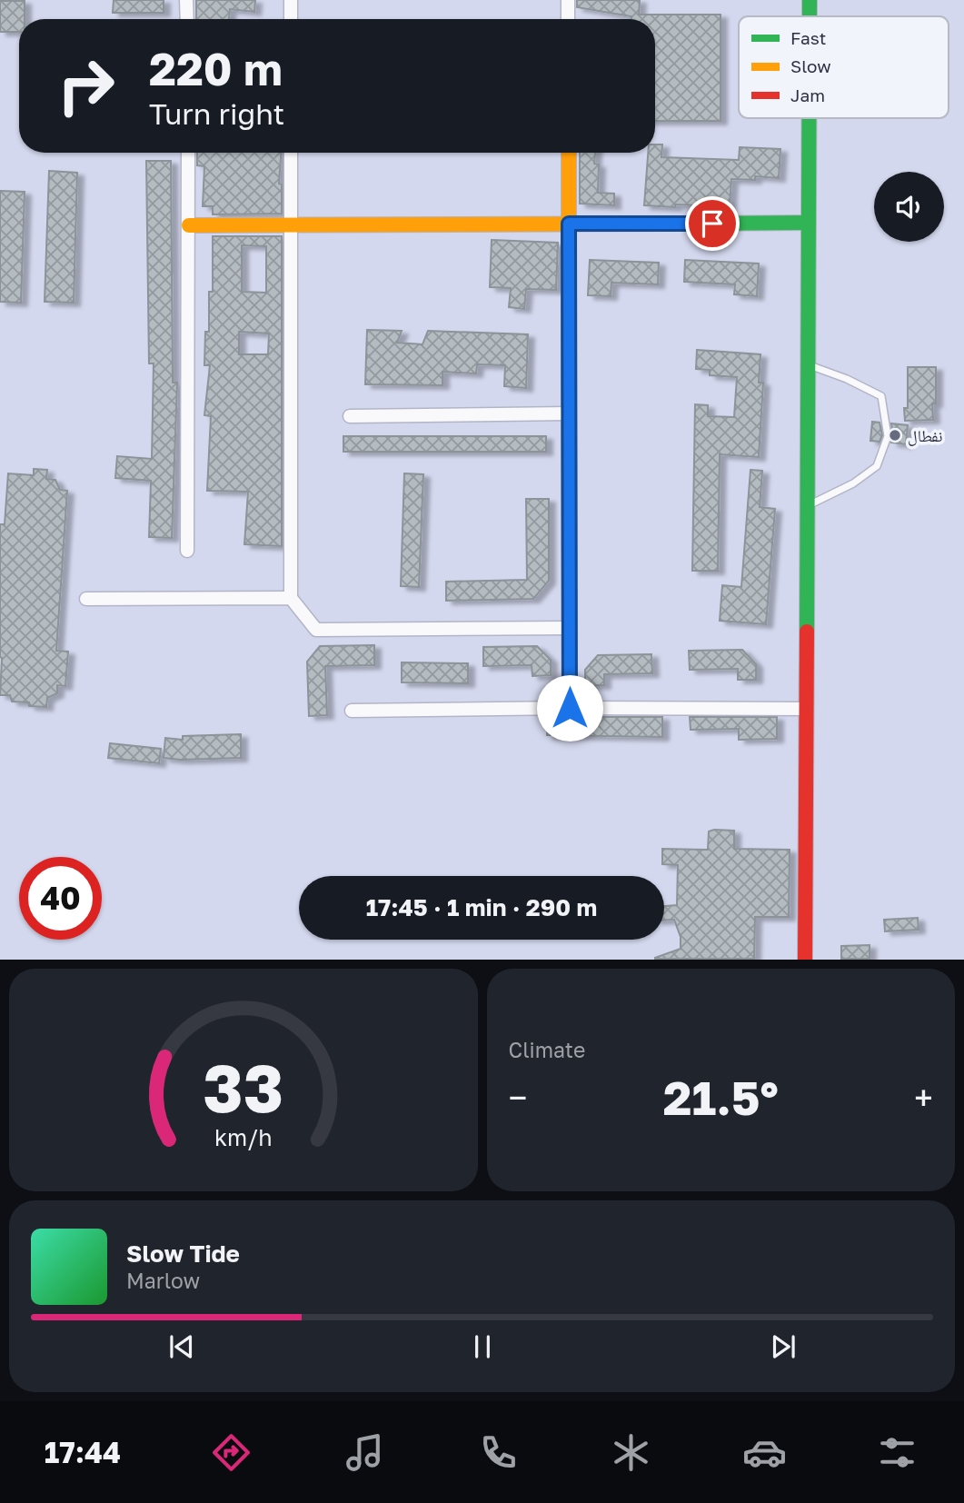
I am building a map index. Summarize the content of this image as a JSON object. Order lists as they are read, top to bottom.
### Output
{
  "places": ["نفطال"],
  "legend": ["Fast", "Slow", "Jam"],
  "page": {
    "turn": ["220 m", "Turn right"],
    "limit": "40",
    "trip": "17:45 · 1 min · 290 m",
    "tile": "Climate",
    "heat": ["−", "21.5°", "+"],
    "song": ["Slow Tide", "Marlow"],
    "tabs": "17:44",
    "gauge": ["33", "km/h"]
  }
}
